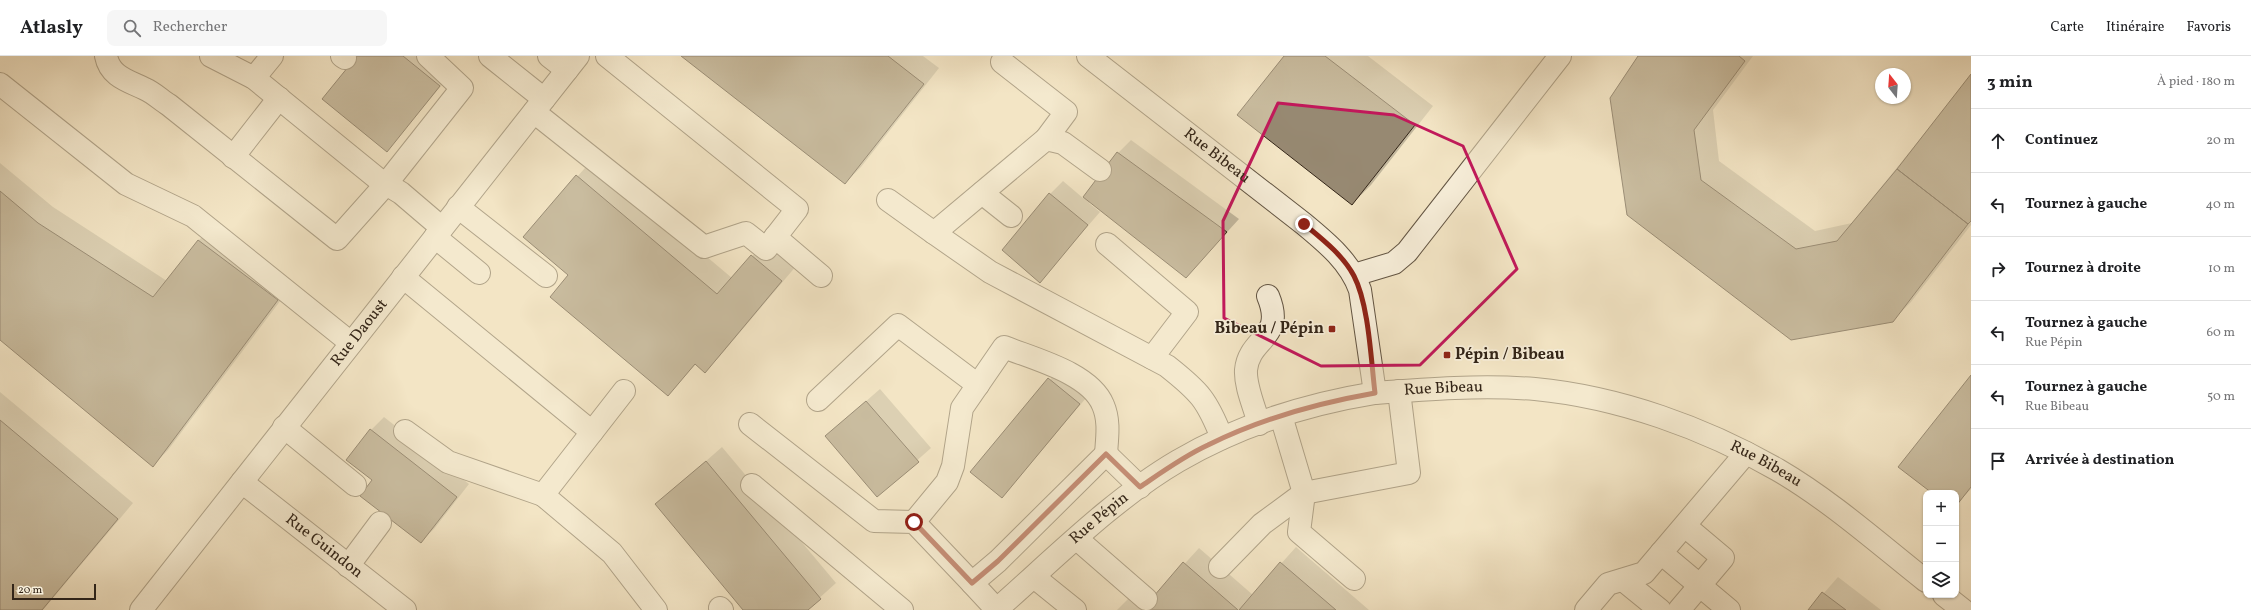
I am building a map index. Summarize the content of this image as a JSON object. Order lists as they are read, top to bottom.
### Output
{
  "streets": {
    "street": [
      "Rue Bibeau",
      "Rue Daoust",
      "Rue Pépin",
      "Rue Guindon"
    ]
  },
  "crossings": [
    ["Rue Bibeau", "Rue Pépin"],
    ["Rue Daoust", "Rue Guindon"]
  ],
  "places": {
    "transit": ["Bibeau / Pépin", "Pépin / Bibeau"]
  },
  "scale_bar": "20 m",
  "north": "top",
  "page": {
    "header": "Atlasly",
    "search": "Rechercher",
    "nav": ["Carte", "Itinéraire", "Favoris"],
    "heading": ["3 min", "À pied · 180 m"],
    "list": [
      ["Continuez", "20 m"],
      ["Tournez à gauche", "40 m"],
      ["Tournez à droite", "10 m"],
      ["Tournez à gauche", "Rue Pépin", "60 m"],
      ["Tournez à gauche", "Rue Bibeau", "50 m"],
      "Arrivée à destination"
    ],
    "map_buttons": ["+", "−"],
    "scale": "20 m"
  }
}
